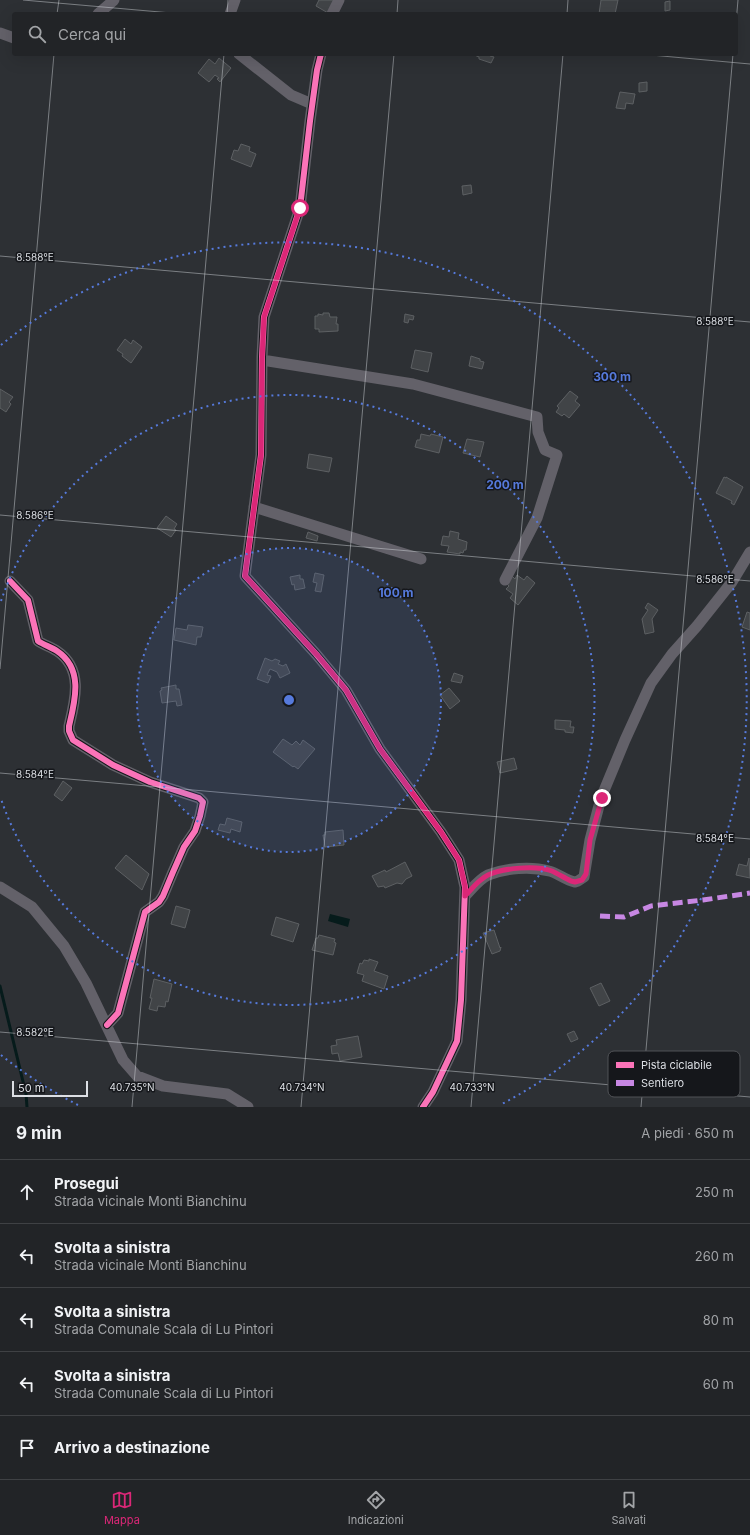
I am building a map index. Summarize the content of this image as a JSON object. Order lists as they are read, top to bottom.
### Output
{
  "legend": ["Pista ciclabile", "Sentiero"],
  "scale_bar": "50 m",
  "page": {
    "search": "Cerca qui",
    "scale": "50 m",
    "heading": ["9 min", "A piedi · 650 m"],
    "list": [
      ["Prosegui", "Strada vicinale Monti Bianchinu", "250 m"],
      ["Svolta a sinistra", "Strada vicinale Monti Bianchinu", "260 m"],
      ["Svolta a sinistra", "Strada Comunale Scala di Lu Pintori", "80 m"],
      ["Svolta a sinistra", "Strada Comunale Scala di Lu Pintori", "60 m"],
      "Arrivo a destinazione"
    ],
    "nav": ["Mappa", "Indicazioni", "Salvati"]
  },
  "coordinates": [
    "8.588°E",
    "8.586°E",
    "8.584°E",
    "8.582°E",
    "40.735°N",
    "40.734°N",
    "40.733°N"
  ],
  "rings": ["300 m", "200 m", "100 m"]
}
